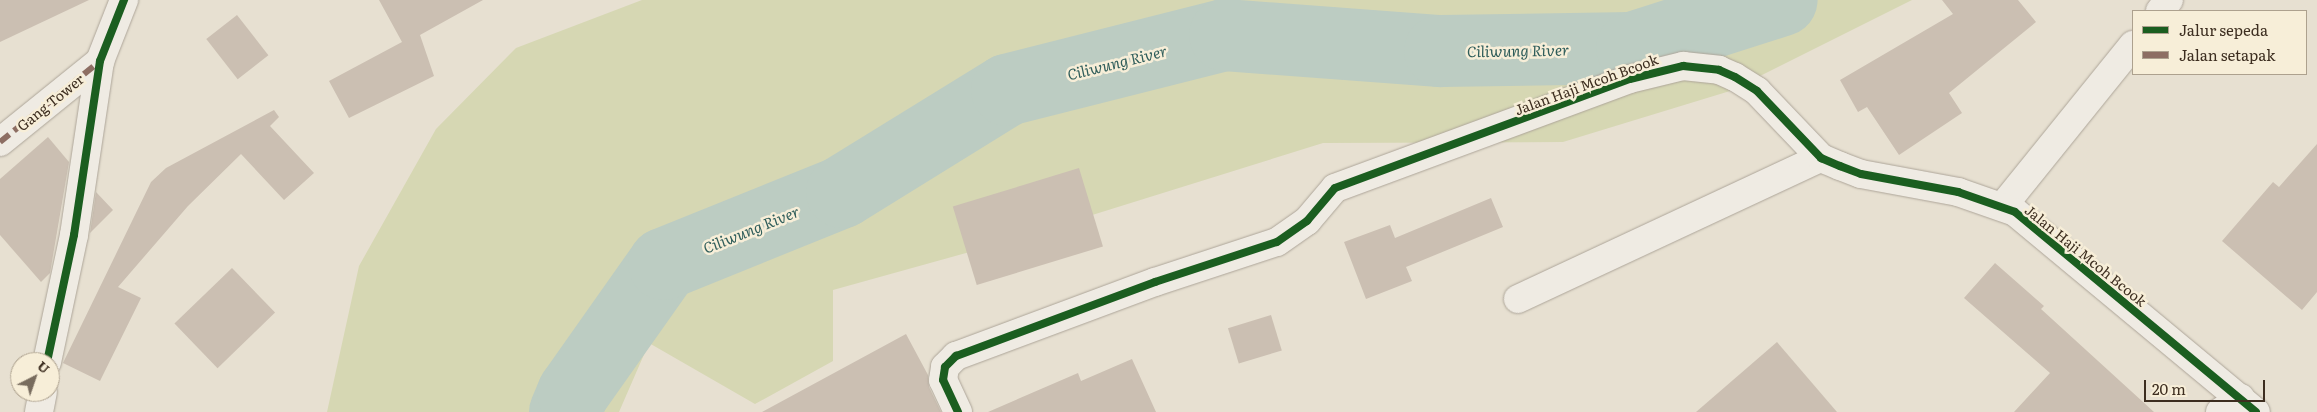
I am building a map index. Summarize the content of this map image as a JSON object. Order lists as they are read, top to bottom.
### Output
{
  "streets": {
    "street": ["Jalan Haji Mcoh Bcook", "Gang Tower"]
  },
  "water": ["Ciliwung River"],
  "legend": ["Jalur sepeda", "Jalan setapak"],
  "scale_bar": "20 m",
  "north": "top right"
}
